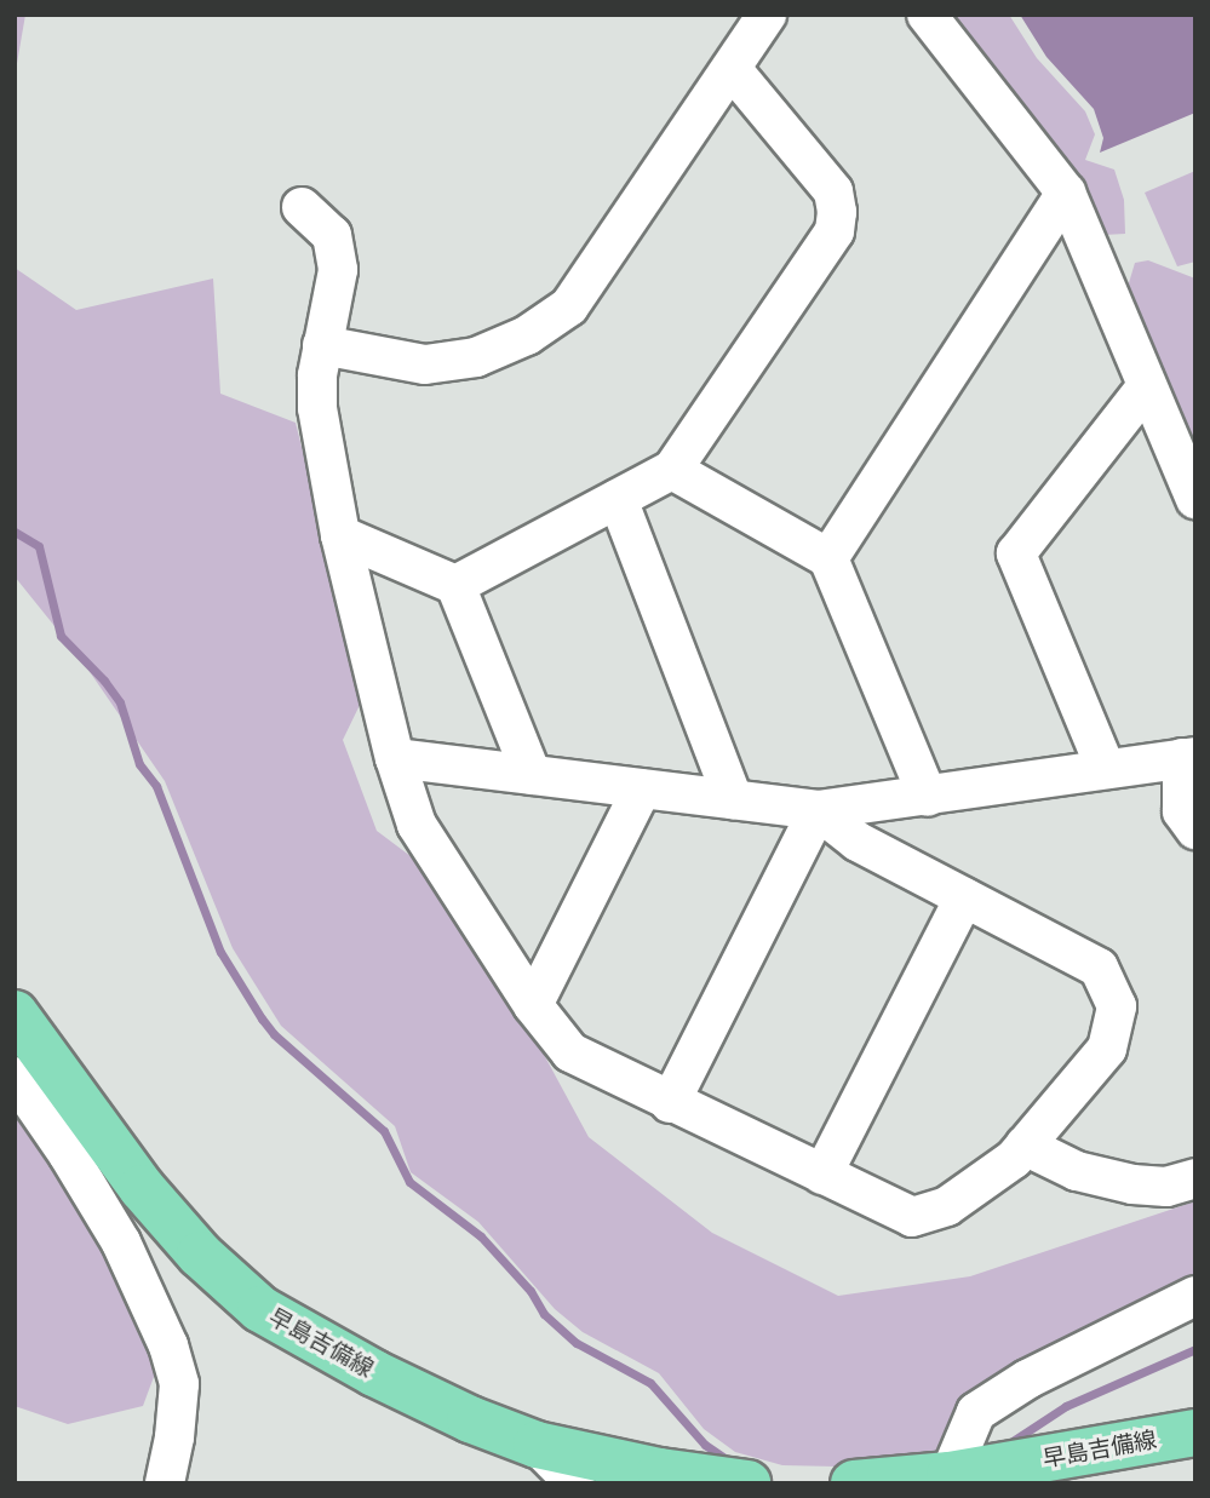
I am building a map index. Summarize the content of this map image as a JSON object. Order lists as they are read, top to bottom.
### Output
{
  "streets": {
    "main road": ["早島吉備線"]
  }
}
